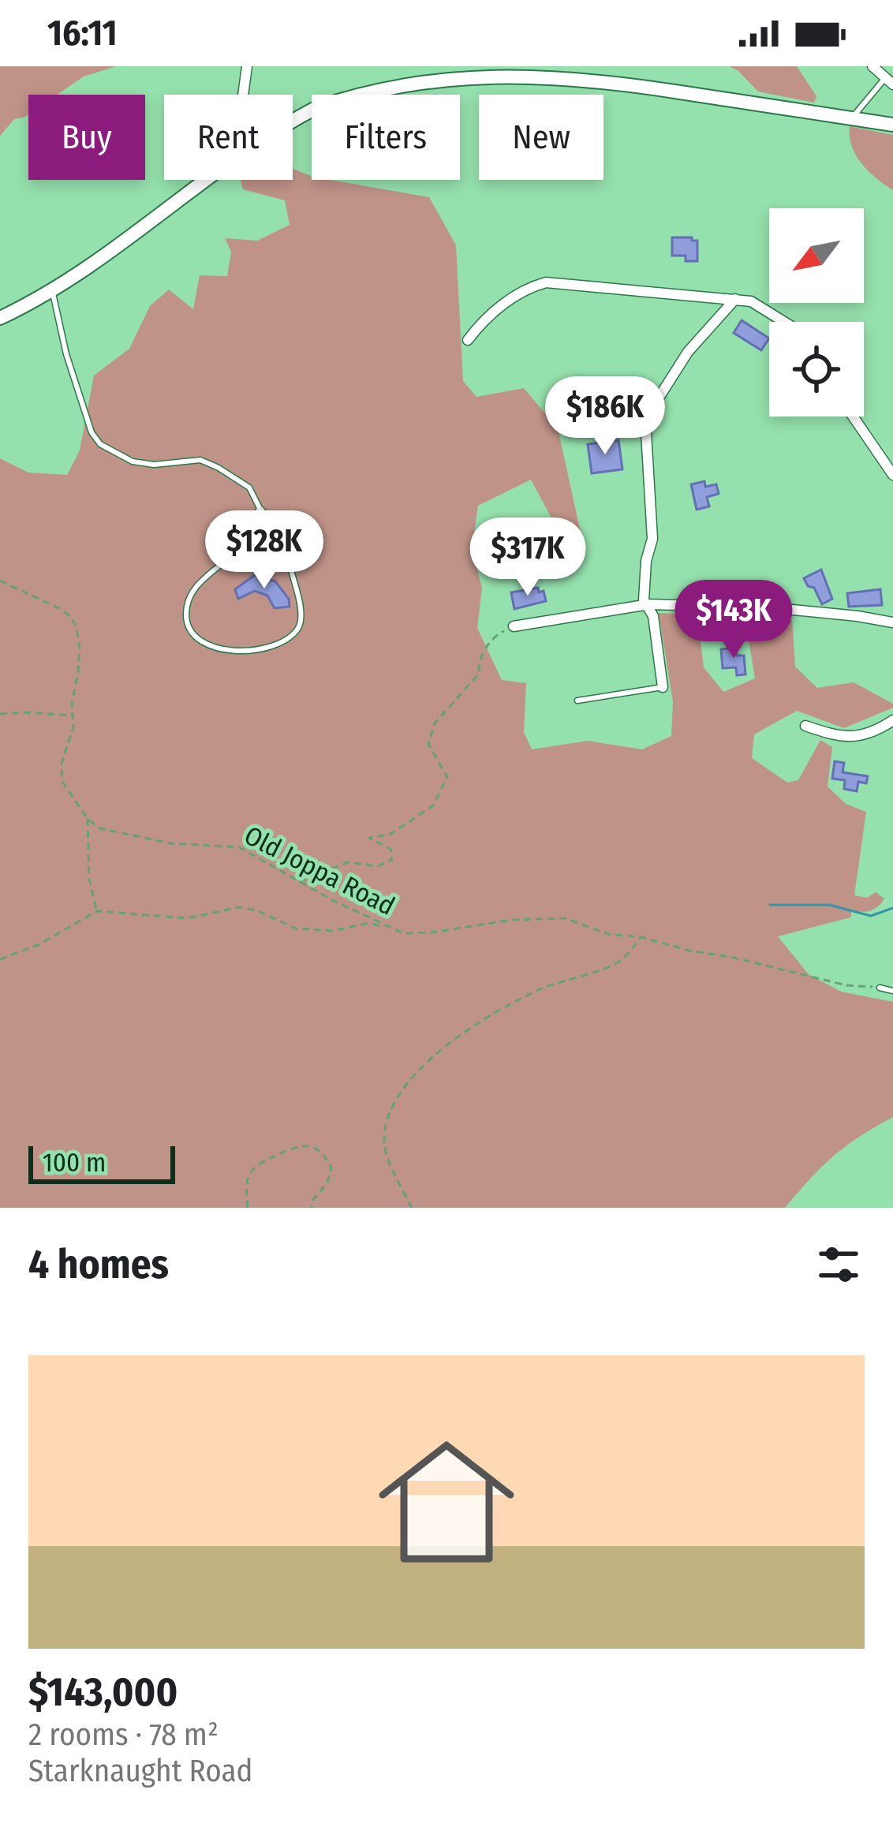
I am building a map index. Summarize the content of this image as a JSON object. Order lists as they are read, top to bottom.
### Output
{
  "streets": {
    "path": ["Old Joppa Road"]
  },
  "scale_bar": "100 m",
  "north": "bottom left",
  "page": {
    "status": "16:11",
    "chip": [
      "Buy",
      "Rent",
      "Filters",
      "New"
    ],
    "price": [
      "$186K",
      "$128K",
      "$317K",
      "$143K"
    ],
    "scale": "100 m",
    "heading": "4 homes",
    "list": [
      {
        "name": "$143,000",
        "note": "2 rooms · 78 m² · Starknaught Road"
      }
    ]
  }
}
